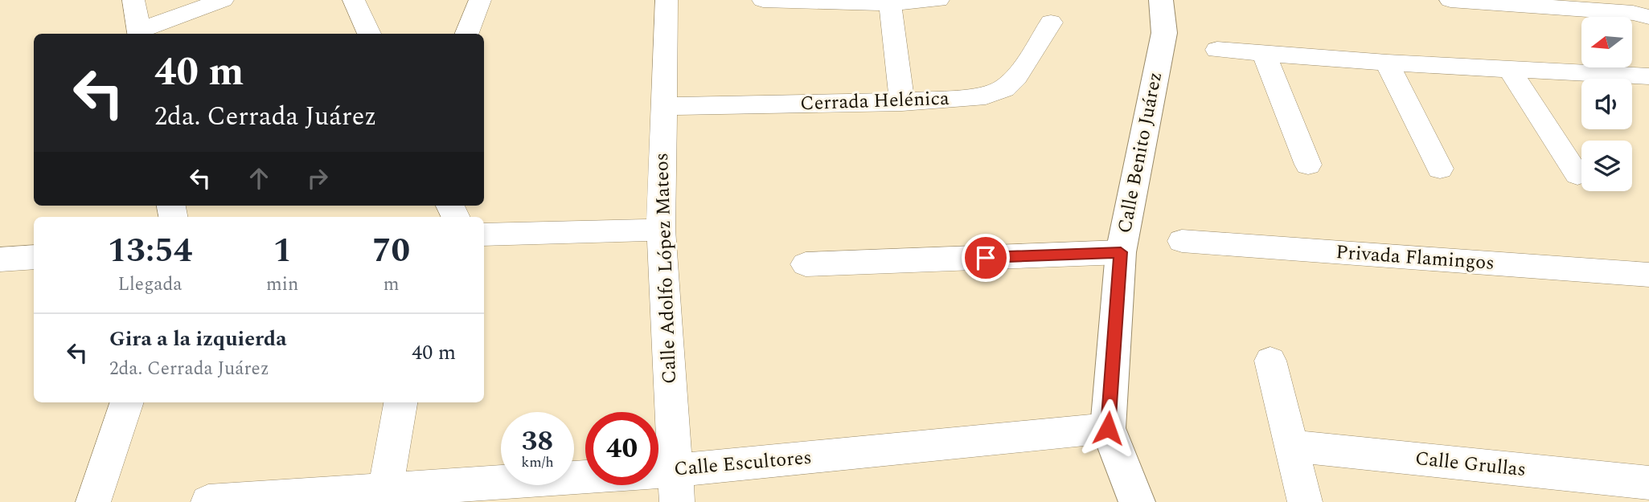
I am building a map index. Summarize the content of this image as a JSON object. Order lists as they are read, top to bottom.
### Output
{
  "streets": {
    "street": [
      "Cerrada Helénica",
      "Calle Benito Juárez",
      "Privada Flamingos",
      "Calle Adolfo López Mateos",
      "Calle Escultores",
      "Calle Grullas"
    ]
  },
  "crossings": [
    ["Cerrada Helénica", "Calle Adolfo López Mateos"],
    ["Calle Benito Juárez", "Calle Escultores"],
    ["Calle Adolfo López Mateos", "Calle Escultores"]
  ],
  "north": "left",
  "page": {
    "turn": ["40 m", "2da. Cerrada Juárez"],
    "eta": [
      "13:54",
      "Llegada",
      "1",
      "min",
      "70",
      "m"
    ],
    "list": [
      {
        "name": "Gira a la izquierda",
        "note": "2da. Cerrada Juárez",
        "value": "40 m"
      }
    ],
    "speed": "38 km/h",
    "limit": "40"
  }
}
